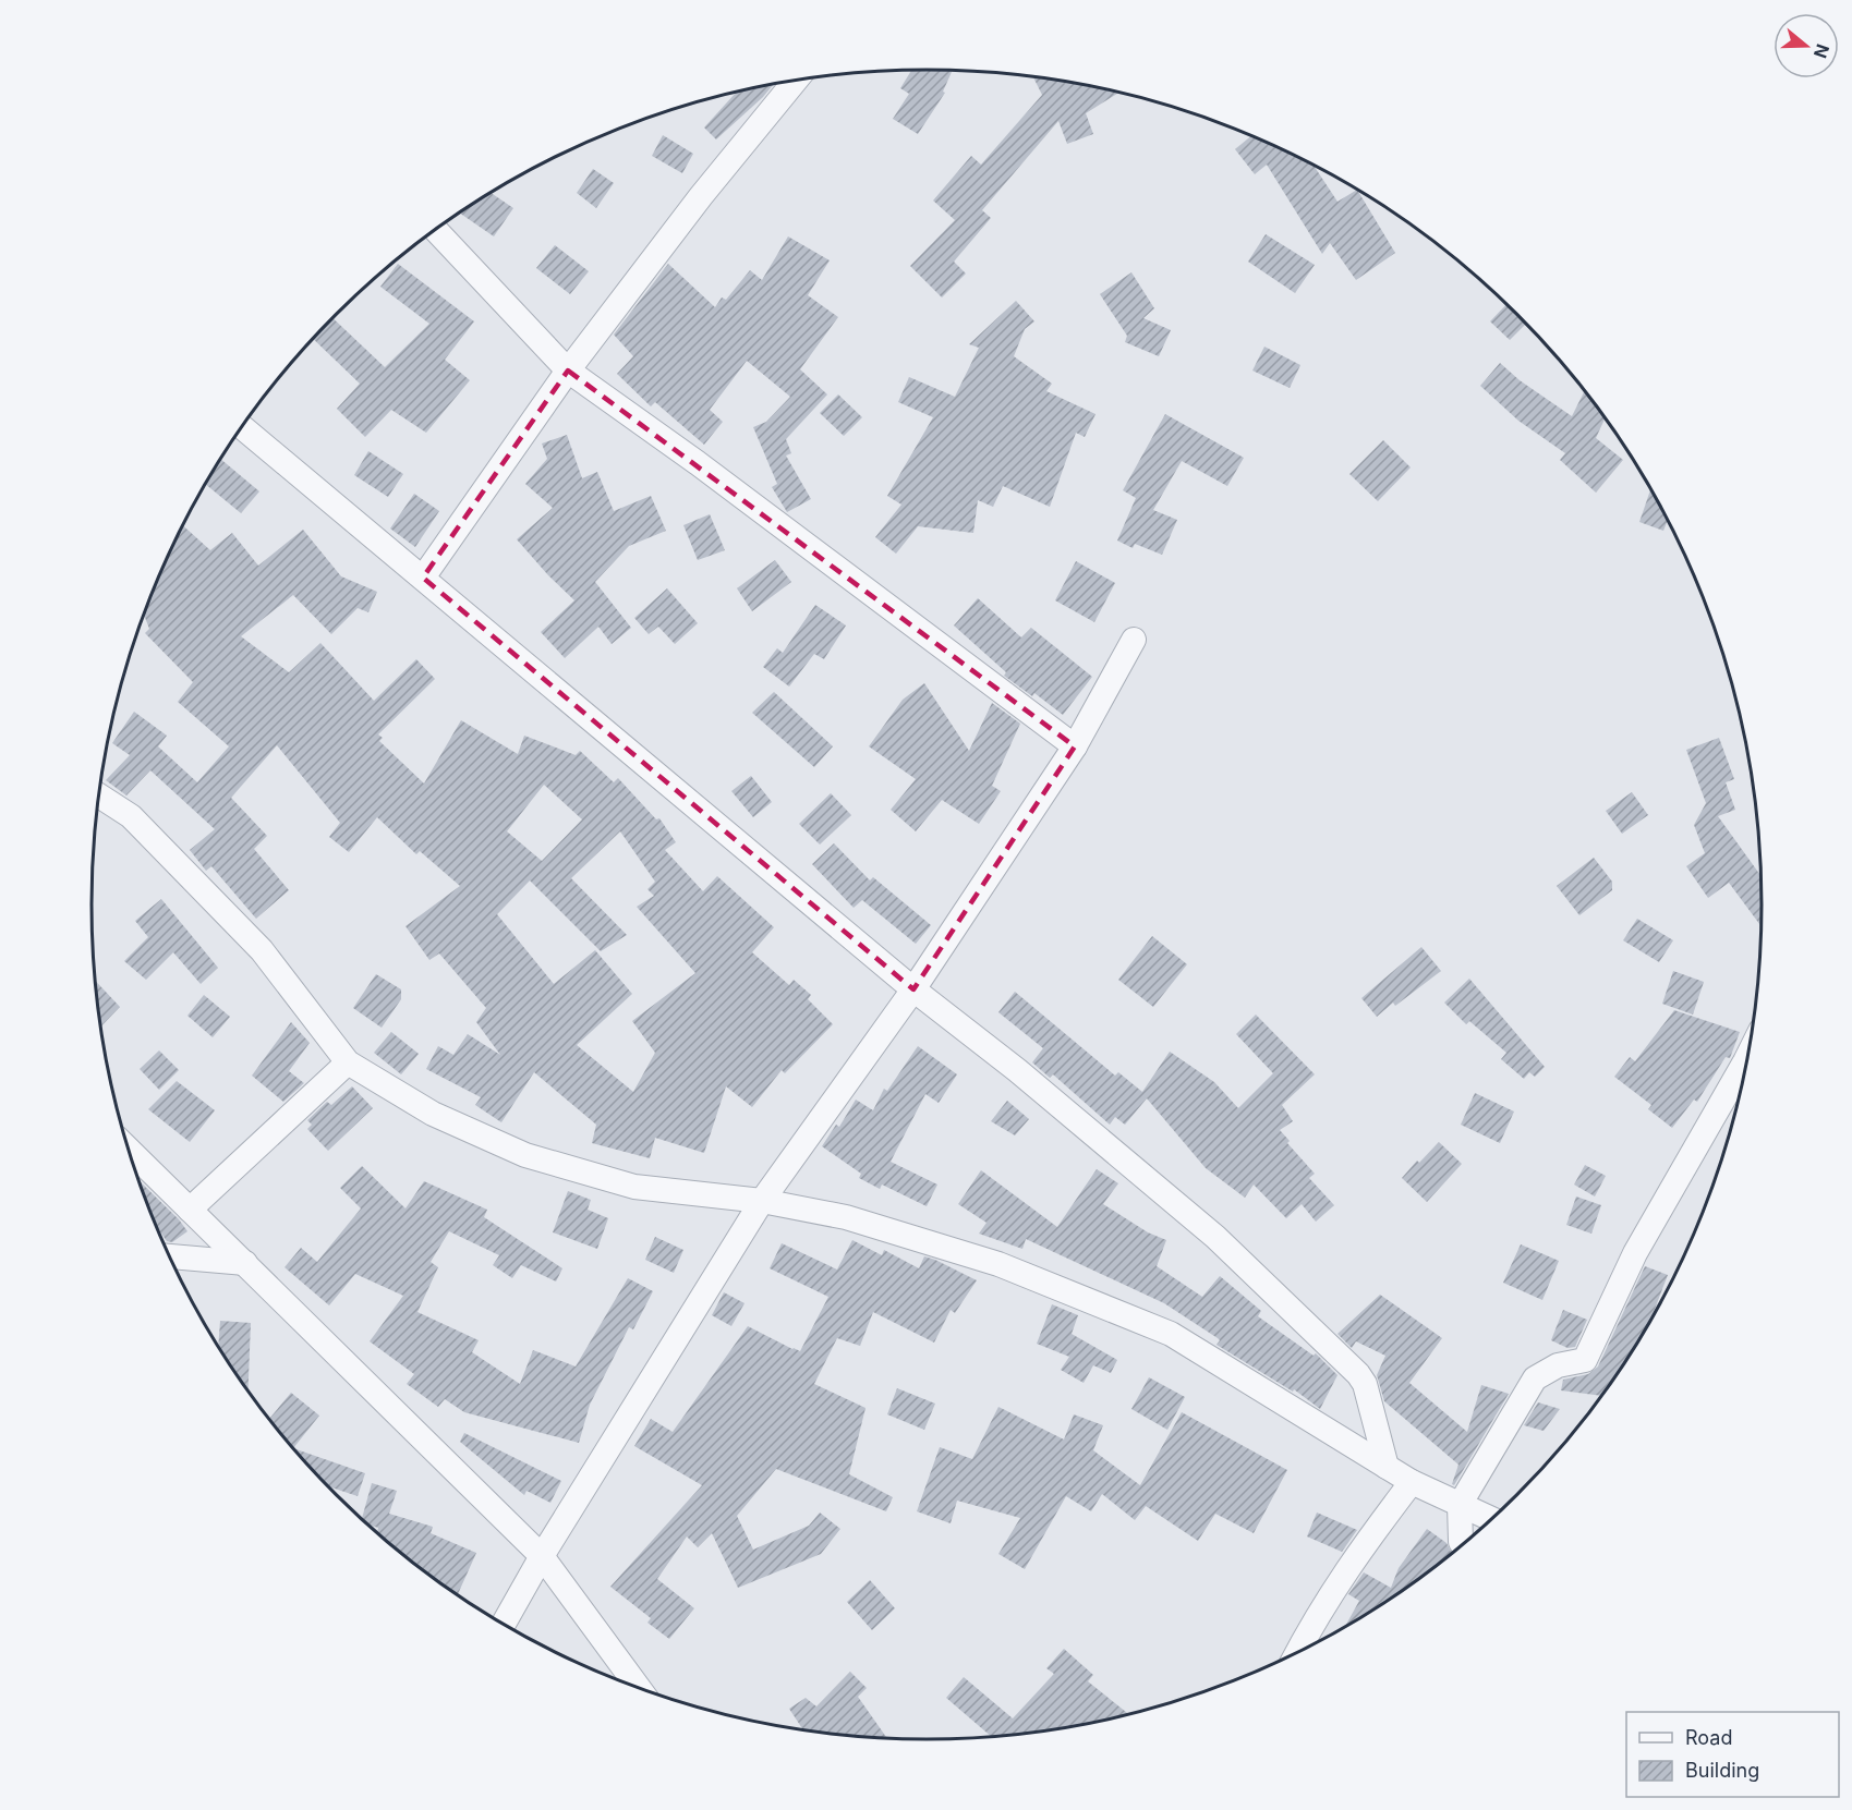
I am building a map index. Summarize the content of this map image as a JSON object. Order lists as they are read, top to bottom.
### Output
{
  "legend": ["Road", "Building"],
  "north": "right"
}
